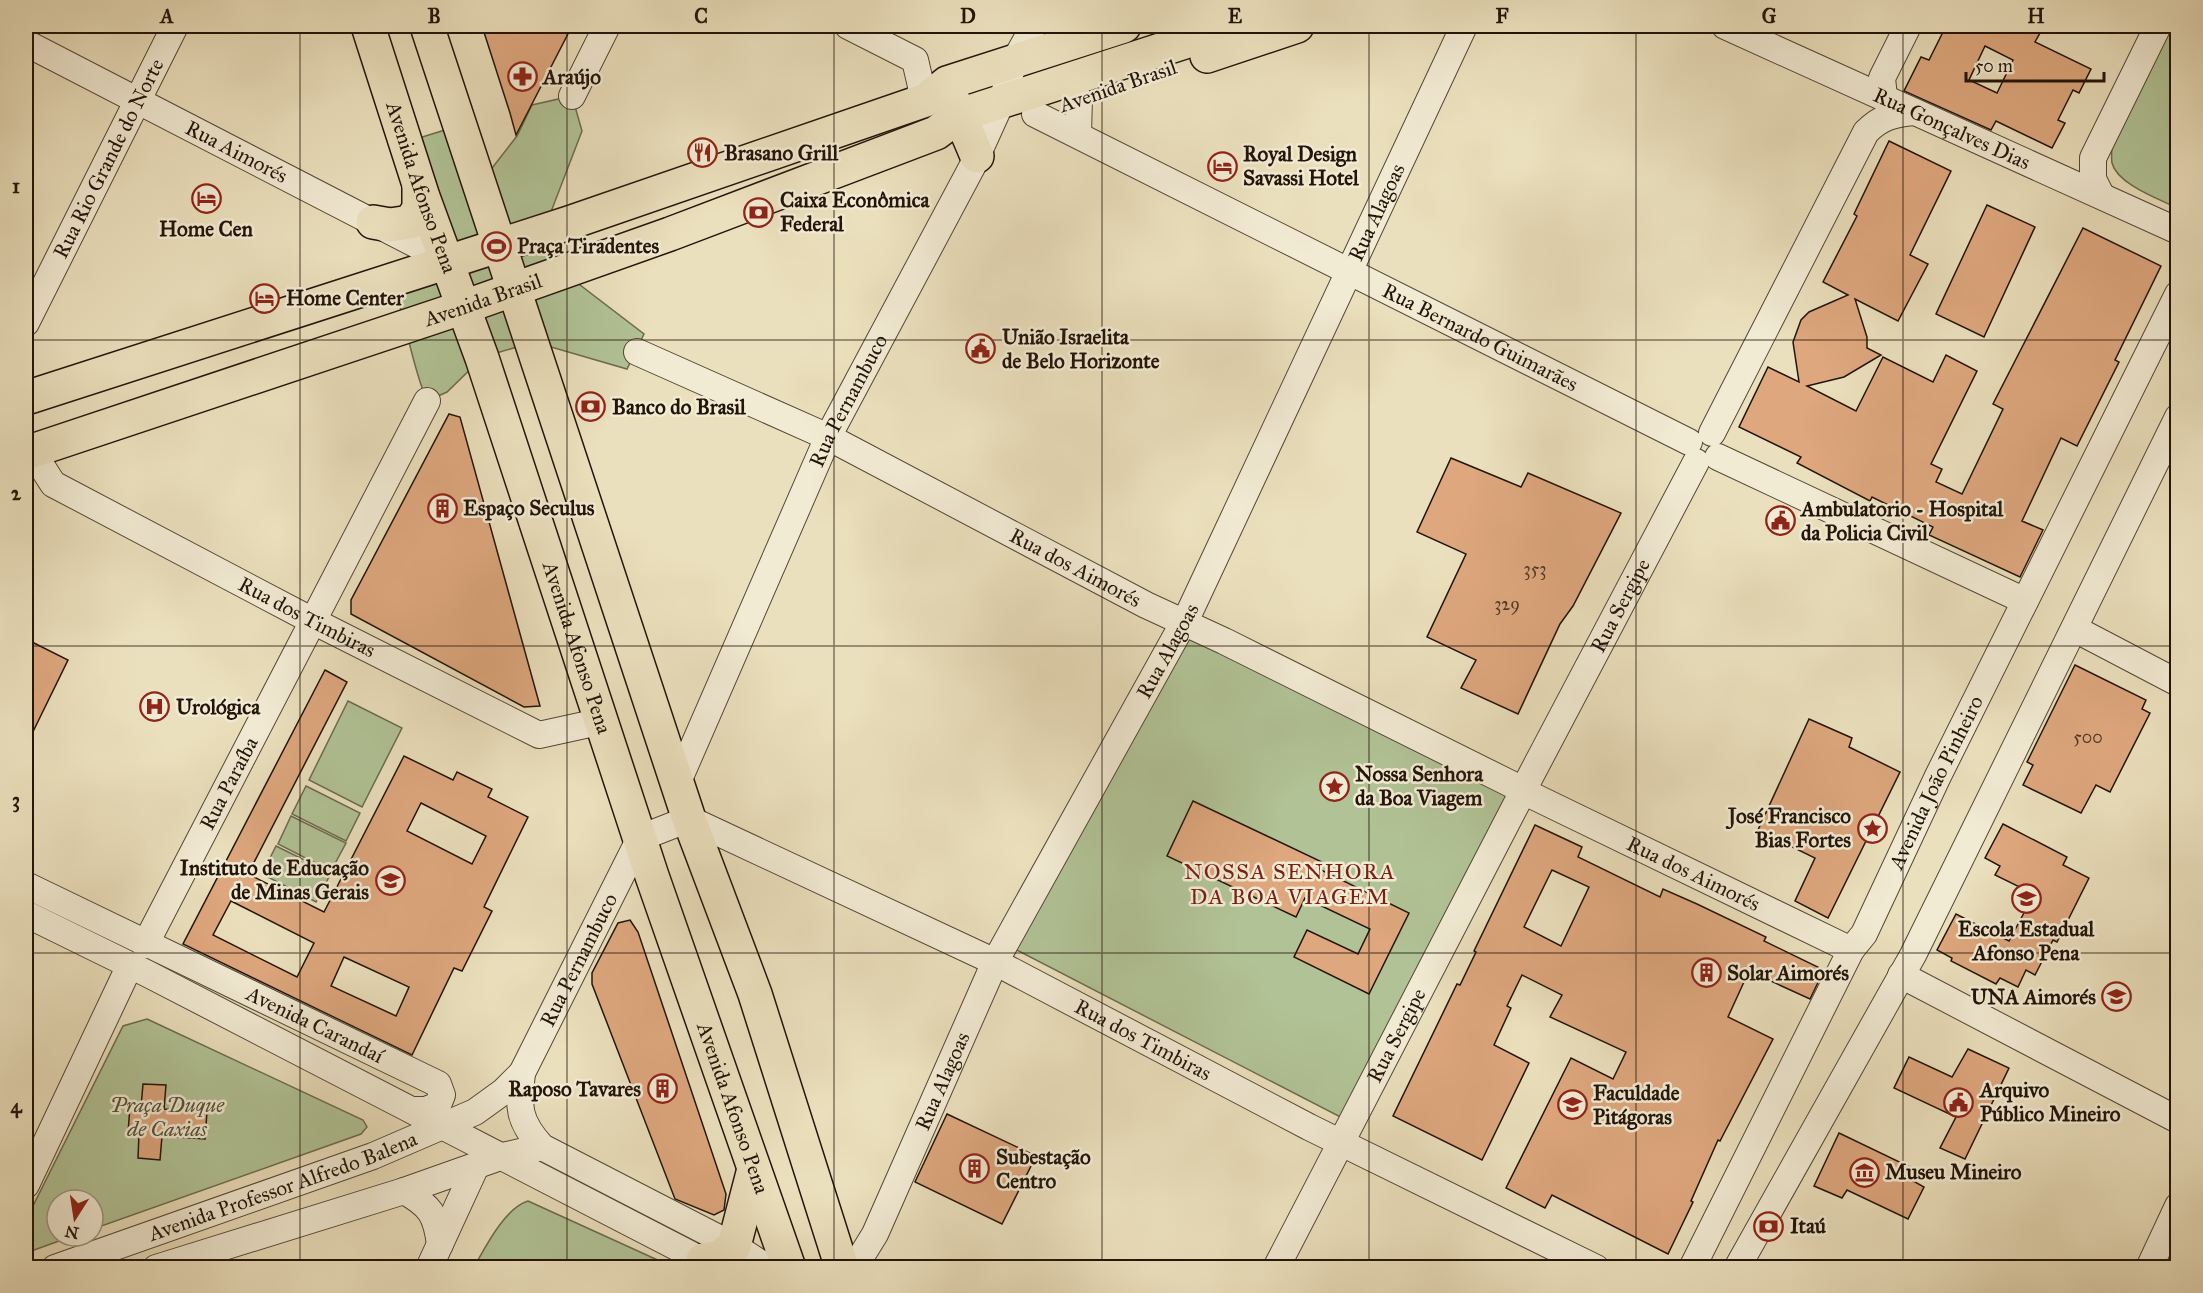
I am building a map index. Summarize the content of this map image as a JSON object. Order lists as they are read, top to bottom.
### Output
{
  "streets": {
    "main road": ["Avenida Brasil", "Avenida Afonso Pena"],
    "street": [
      "Rua Gonçalves Dias",
      "Rua Aimorés",
      "Rua Rio Grande do Norte",
      "Rua Alagoas",
      "Rua Bernardo Guimarães",
      "Rua Pernambuco",
      "Rua dos Aimorés",
      "Rua Sergipe",
      "Rua dos Timbiras",
      "Avenida João Pinheiro",
      "Rua Paraíba",
      "Avenida Carandaí",
      "Avenida Professor Alfredo Balena"
    ]
  },
  "crossings": [
    ["Avenida Brasil", "Rua Aimorés"],
    ["Avenida Brasil", "Avenida Afonso Pena"],
    ["Avenida Brasil", "Rua Bernardo Guimarães"],
    ["Avenida Brasil", "Rua Pernambuco"],
    ["Avenida Brasil", "Rua dos Timbiras"],
    ["Rua Gonçalves Dias", "Rua Sergipe"],
    ["Rua Aimorés", "Rua Rio Grande do Norte"],
    ["Rua Aimorés", "Avenida Afonso Pena"],
    ["Avenida Afonso Pena", "Rua Pernambuco"],
    ["Avenida Afonso Pena", "Rua dos Timbiras"],
    ["Rua Alagoas", "Rua Bernardo Guimarães"],
    ["Rua Alagoas", "Rua dos Aimorés"],
    ["Rua Alagoas", "Rua dos Timbiras"],
    ["Rua Bernardo Guimarães", "Rua Sergipe"],
    ["Rua Bernardo Guimarães", "Avenida João Pinheiro"],
    ["Rua Pernambuco", "Rua dos Aimorés"],
    ["Rua Pernambuco", "Avenida Professor Alfredo Balena"],
    ["Rua dos Aimorés", "Rua Sergipe"],
    ["Rua dos Aimorés", "Avenida João Pinheiro"],
    ["Rua Sergipe", "Rua dos Timbiras"],
    ["Rua dos Timbiras", "Rua Paraíba"],
    ["Rua Paraíba", "Avenida Carandaí"],
    ["Avenida Carandaí", "Avenida Professor Alfredo Balena"]
  ],
  "districts": ["NOSSA SENHORA DA BOA VIAGEM"],
  "parks": ["Praça Duque de Caxias"],
  "places": {
    "pharmacy": ["Araújo"],
    "restaurant": ["Brasano Grill"],
    "hotel": ["Royal Design Savassi Hotel", "Home Cen", "Home Center"],
    "bank": ["Caixa Econômica Federal", "Banco do Brasil", "Itaú"],
    "sports": ["Praça Tiradentes"],
    "public building": ["União Israelita de Belo Horizonte", "Ambulatorio - Hospital da Policia Civil", "Arquivo Público Mineiro"],
    "building": [
      "Espaço Seculus",
      "Solar Aimorés",
      "Raposo Tavares",
      "Subestação Centro"
    ],
    "hospital": ["Urológica"],
    "place": ["Nossa Senhora da Boa Viagem", "José Francisco Bias Fortes"],
    "school or university": [
      "Instituto de Educação de Minas Gerais",
      "Escola Estadual Afonso Pena",
      "UNA Aimorés",
      "Faculdade Pitágoras"
    ],
    "museum": ["Museu Mineiro"]
  },
  "house_numbers": ["353", "329", "500"],
  "scale_bar": "50 m",
  "north": "bottom",
  "grid": {
    "columns": [
      "A",
      "B",
      "C",
      "D",
      "E",
      "F",
      "G",
      "H"
    ],
    "rows": [
      "1",
      "2",
      "3",
      "4"
    ]
  }
}
